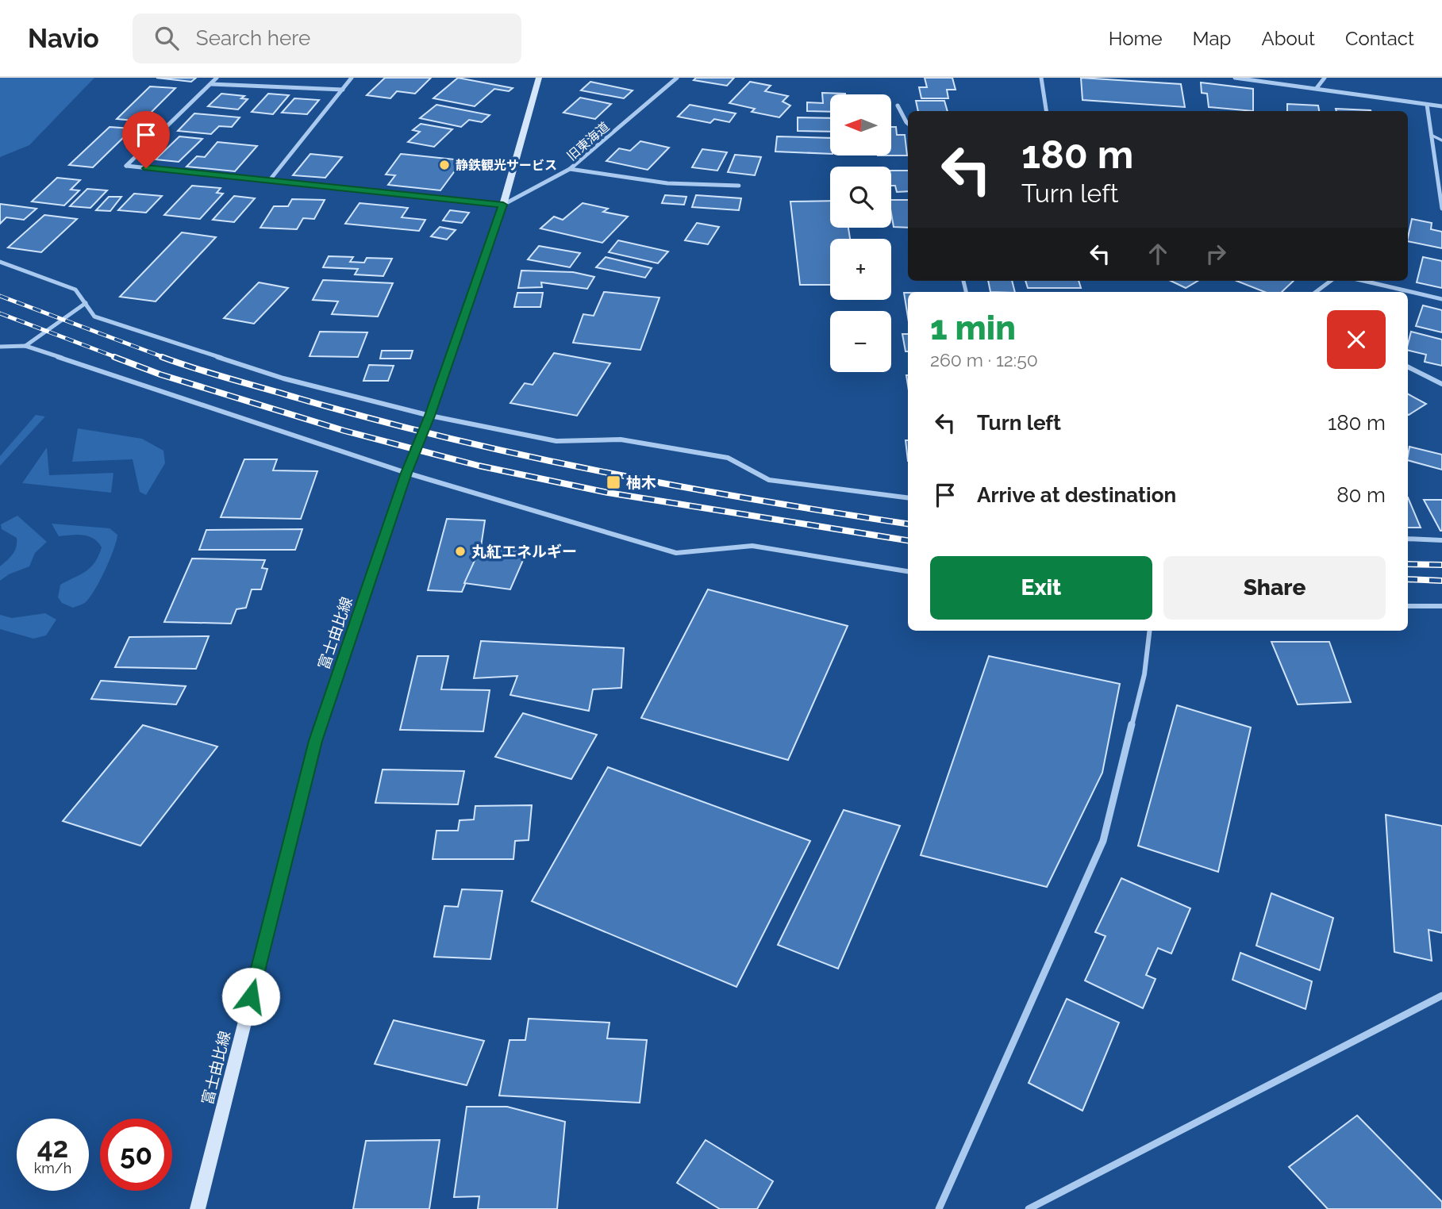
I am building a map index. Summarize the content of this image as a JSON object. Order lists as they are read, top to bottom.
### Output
{
  "streets": {
    "main road": ["富士由比線"],
    "street": ["旧東海道"]
  },
  "crossings": [
    ["旧東海道", "富士由比線"]
  ],
  "places": {
    "other": ["静鉄観光サービス", "丸紅エネルギー"],
    "transit": ["柚木"]
  },
  "north": "left",
  "page": {
    "header": "Navio",
    "search": "Search here",
    "nav": [
      "Home",
      "Map",
      "About",
      "Contact"
    ],
    "map_buttons": ["+", "−"],
    "turn": ["180 m", "Turn left"],
    "heading": ["1 min", "260 m · 12:50"],
    "list": [
      {
        "name": "Turn left",
        "value": "180 m"
      },
      {
        "name": "Arrive at destination",
        "value": "80 m"
      }
    ],
    "buttons": ["Exit", "Share"],
    "speed": "42 km/h",
    "limit": "50"
  }
}
